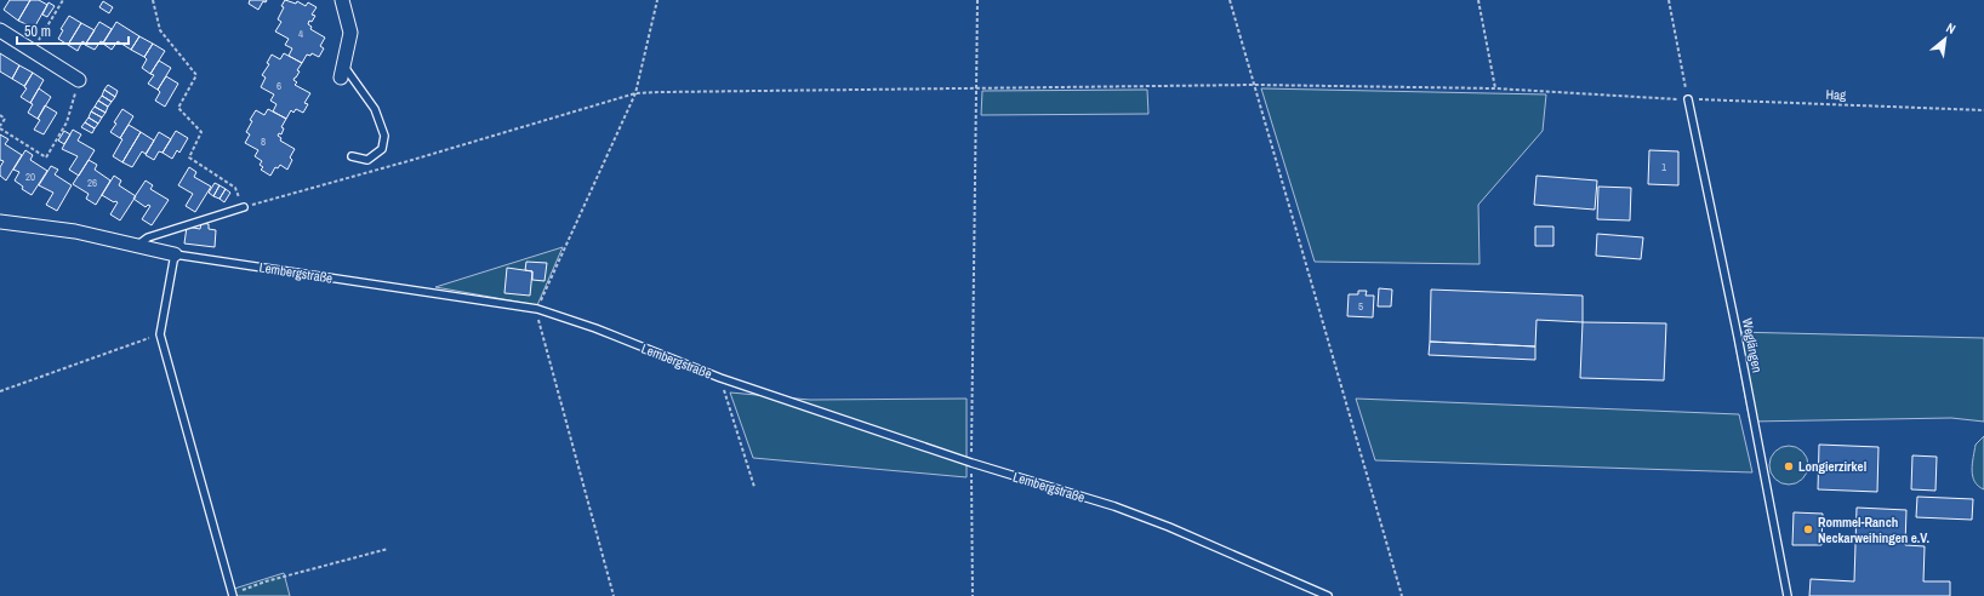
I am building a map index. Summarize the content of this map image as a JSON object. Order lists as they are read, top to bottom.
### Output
{
  "streets": {
    "street": ["Lembergstraße"],
    "lane": ["Weglängen"],
    "path": ["Hag"]
  },
  "crossings": [
    ["Hag", "Weglängen"]
  ],
  "places": ["Longierzirkel", "Rommel-Ranch Neckarweihingen e.V."],
  "house_numbers": [
    "4",
    "6",
    "8",
    "1",
    "20",
    "26",
    "5"
  ],
  "scale_bar": "50 m",
  "north": "top right"
}
